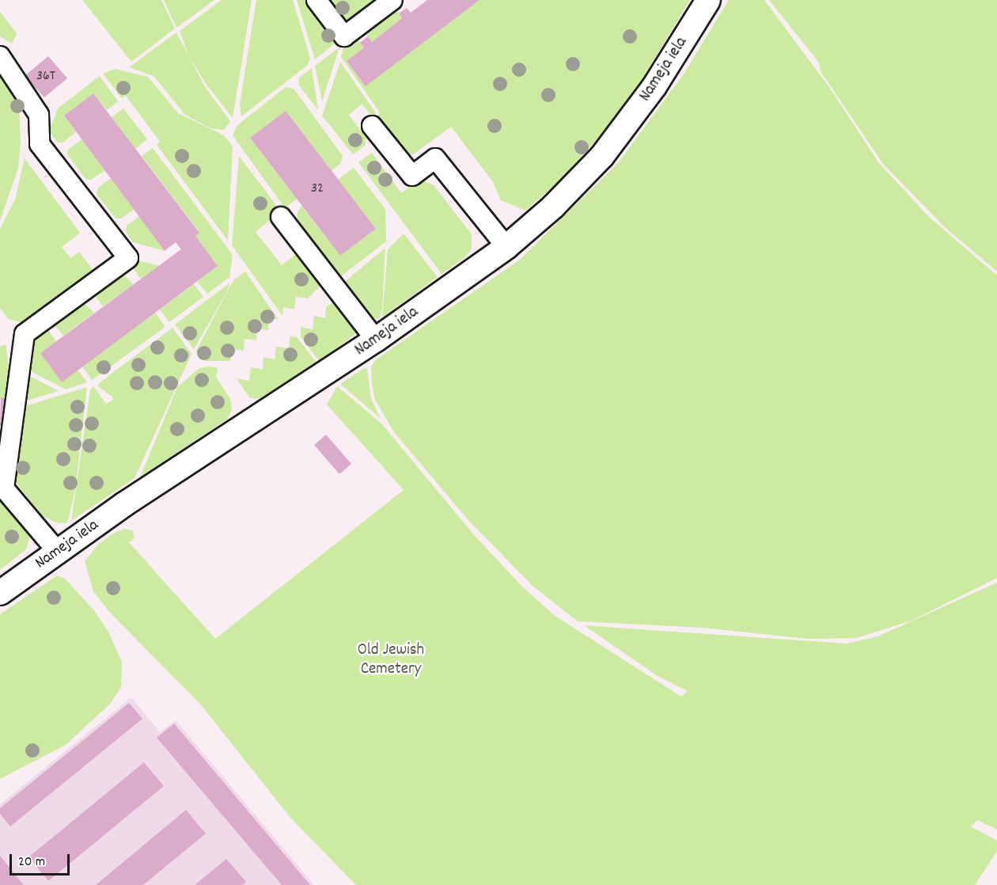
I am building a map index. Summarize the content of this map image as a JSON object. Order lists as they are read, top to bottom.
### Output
{
  "streets": {
    "street": ["Nameja iela"]
  },
  "parks": ["Old Jewish Cemetery"],
  "house_numbers": ["36T", "32"],
  "scale_bar": "20 m"
}
